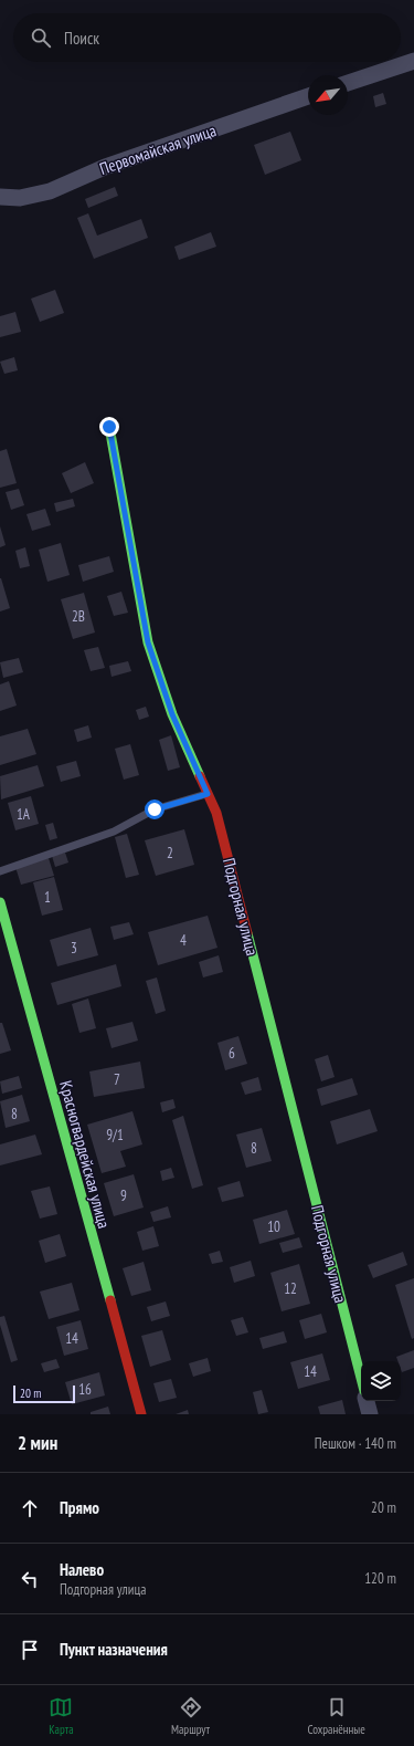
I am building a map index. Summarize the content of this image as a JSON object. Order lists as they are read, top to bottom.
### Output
{
  "streets": {
    "street": ["Первомайская улица", "Подгорная улица", "Красногвардейская улица"]
  },
  "house_numbers": [
    "2В",
    "1А",
    "2",
    "1",
    "4",
    "3",
    "6",
    "7",
    "8",
    "9/1",
    "8",
    "9",
    "10",
    "12",
    "14",
    "14",
    "16"
  ],
  "scale_bar": "20 m",
  "north": "bottom left",
  "page": {
    "search": "Поиск",
    "scale": "20 m",
    "heading": ["2 мин", "Пешком · 140 m"],
    "list": [
      ["Прямо", "20 m"],
      ["Налево", "Подгорная улица", "120 m"],
      "Пункт назначения"
    ],
    "nav": ["Карта", "Маршрут", "Сохранённые"]
  }
}
